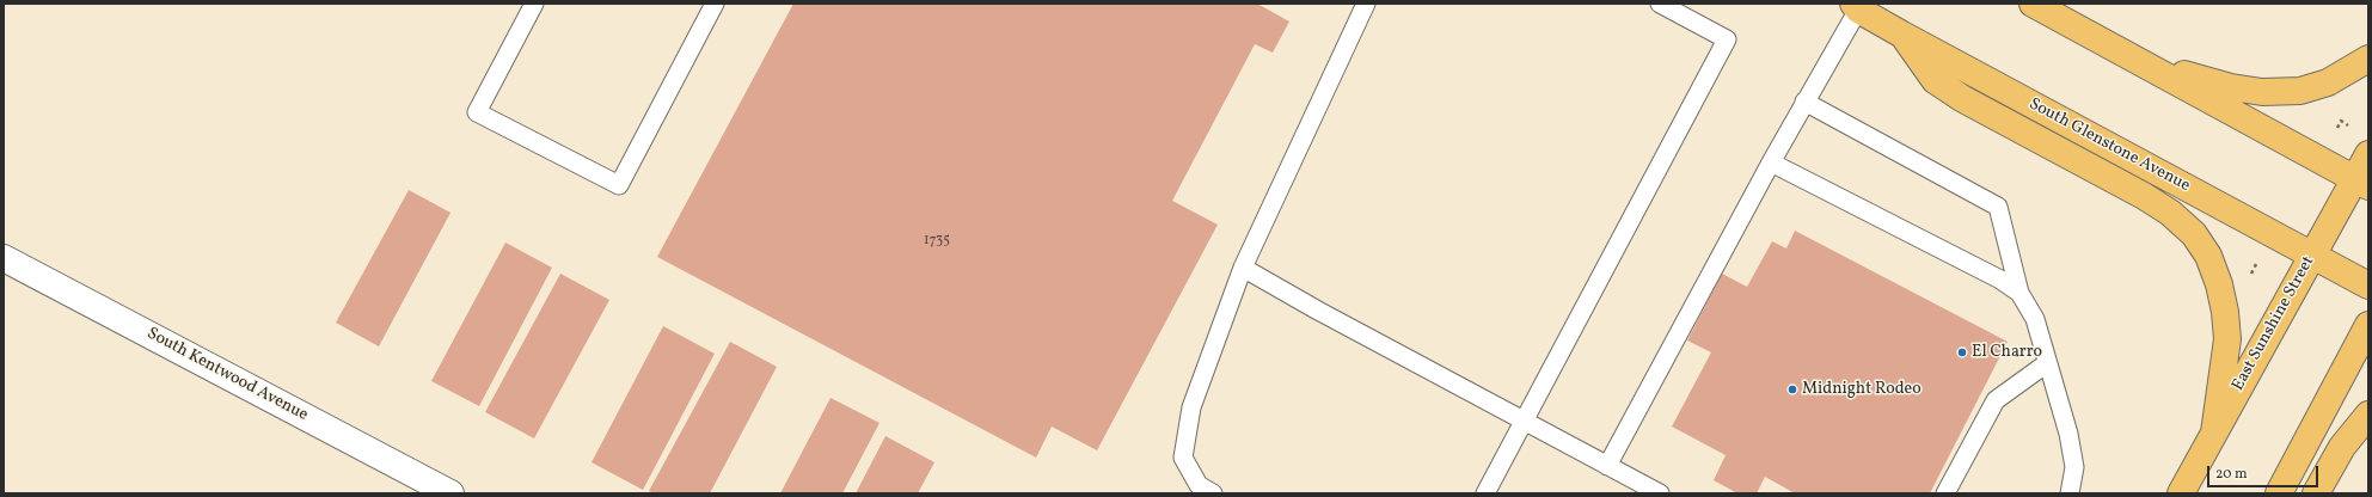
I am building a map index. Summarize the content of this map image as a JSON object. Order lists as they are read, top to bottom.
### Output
{
  "streets": {
    "main road": ["South Glenstone Avenue", "East Sunshine Street"],
    "street": ["South Kentwood Avenue"]
  },
  "crossings": [
    ["South Glenstone Avenue", "East Sunshine Street"]
  ],
  "places": ["El Charro", "Midnight Rodeo"],
  "house_numbers": ["1735"],
  "scale_bar": "20 m"
}
